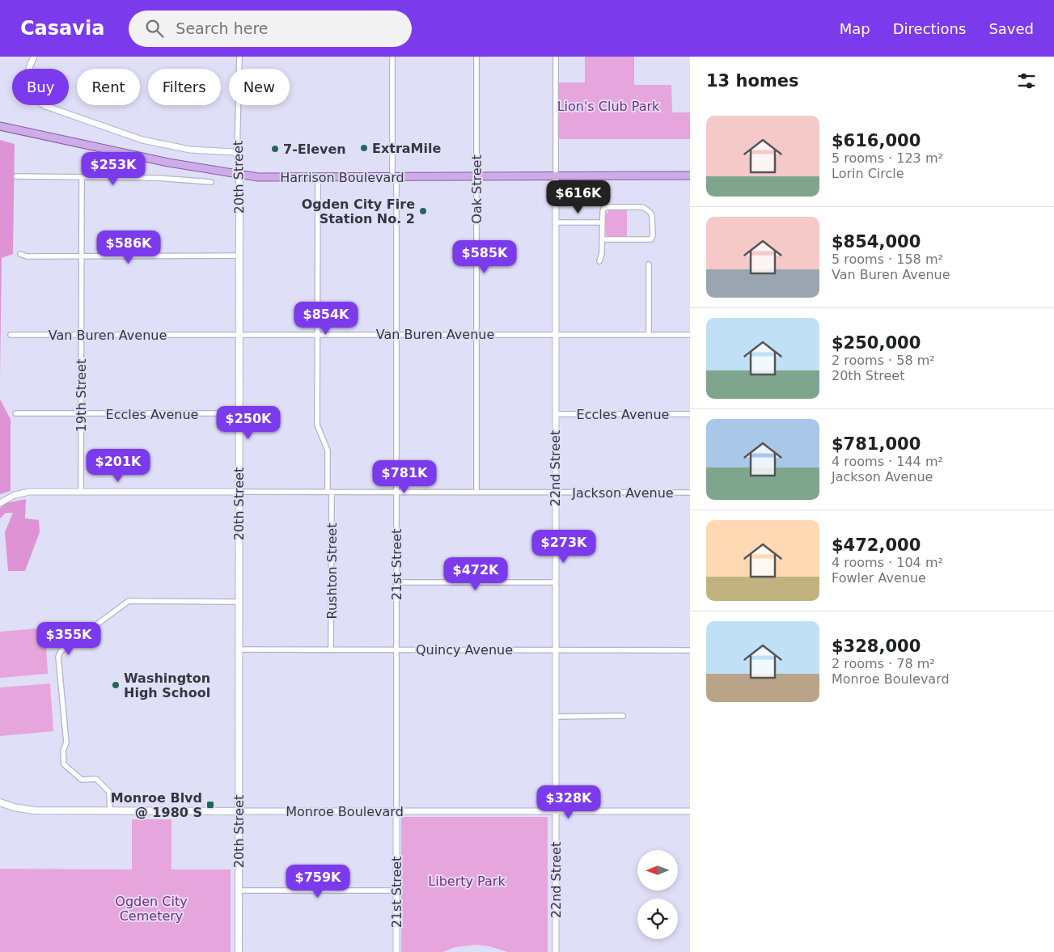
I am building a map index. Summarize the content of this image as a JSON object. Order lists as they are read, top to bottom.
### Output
{
  "streets": {
    "main road": ["20th Street", "Harrison Boulevard", "Monroe Boulevard"],
    "street": [
      "Oak Street",
      "Van Buren Avenue",
      "19th Street",
      "Eccles Avenue",
      "22nd Street",
      "Jackson Avenue",
      "21st Street",
      "Rushton Street",
      "Quincy Avenue"
    ]
  },
  "crossings": [
    ["20th Street", "Harrison Boulevard"],
    ["20th Street", "Van Buren Avenue"],
    ["20th Street", "Eccles Avenue"],
    ["20th Street", "Jackson Avenue"],
    ["20th Street", "Quincy Avenue"],
    ["20th Street", "Monroe Boulevard"],
    ["Harrison Boulevard", "Oak Street"],
    ["Harrison Boulevard", "22nd Street"],
    ["Harrison Boulevard", "21st Street"],
    ["Harrison Boulevard", "Rushton Street"],
    ["Oak Street", "Van Buren Avenue"],
    ["Oak Street", "Jackson Avenue"],
    ["Van Buren Avenue", "19th Street"],
    ["Van Buren Avenue", "22nd Street"],
    ["Van Buren Avenue", "21st Street"],
    ["Van Buren Avenue", "Rushton Street"],
    ["19th Street", "Eccles Avenue"],
    ["19th Street", "Jackson Avenue"],
    ["Eccles Avenue", "22nd Street"],
    ["22nd Street", "Jackson Avenue"],
    ["22nd Street", "Quincy Avenue"],
    ["22nd Street", "Monroe Boulevard"],
    ["Jackson Avenue", "21st Street"],
    ["Jackson Avenue", "Rushton Street"],
    ["21st Street", "Quincy Avenue"],
    ["21st Street", "Monroe Boulevard"],
    ["Rushton Street", "Quincy Avenue"]
  ],
  "parks": ["Lion's Club Park", "Liberty Park", "Ogden City Cemetery"],
  "places": {
    "other": [
      "ExtraMile",
      "7-Eleven",
      "Ogden City Fire Station No. 2",
      "Washington High School"
    ],
    "transit": ["Monroe Blvd @ 1980 S"]
  },
  "north": "left",
  "page": {
    "header": "Casavia",
    "search": "Search here",
    "nav": ["Map", "Directions", "Saved"],
    "heading": "13 homes",
    "chip": [
      "Buy",
      "Rent",
      "Filters",
      "New"
    ],
    "list": [
      {
        "name": "$616,000",
        "note": "5 rooms · 123 m² · Lorin Circle"
      },
      {
        "name": "$854,000",
        "note": "5 rooms · 158 m² · Van Buren Avenue"
      },
      {
        "name": "$250,000",
        "note": "2 rooms · 58 m² · 20th Street"
      },
      {
        "name": "$781,000",
        "note": "4 rooms · 144 m² · Jackson Avenue"
      },
      {
        "name": "$472,000",
        "note": "4 rooms · 104 m² · Fowler Avenue"
      },
      {
        "name": "$328,000",
        "note": "2 rooms · 78 m² · Monroe Boulevard"
      }
    ],
    "price": [
      "$253K",
      "$616K",
      "$586K",
      "$585K",
      "$854K",
      "$250K",
      "$201K",
      "$781K",
      "$273K",
      "$472K",
      "$355K",
      "$328K",
      "$759K"
    ]
  }
}
